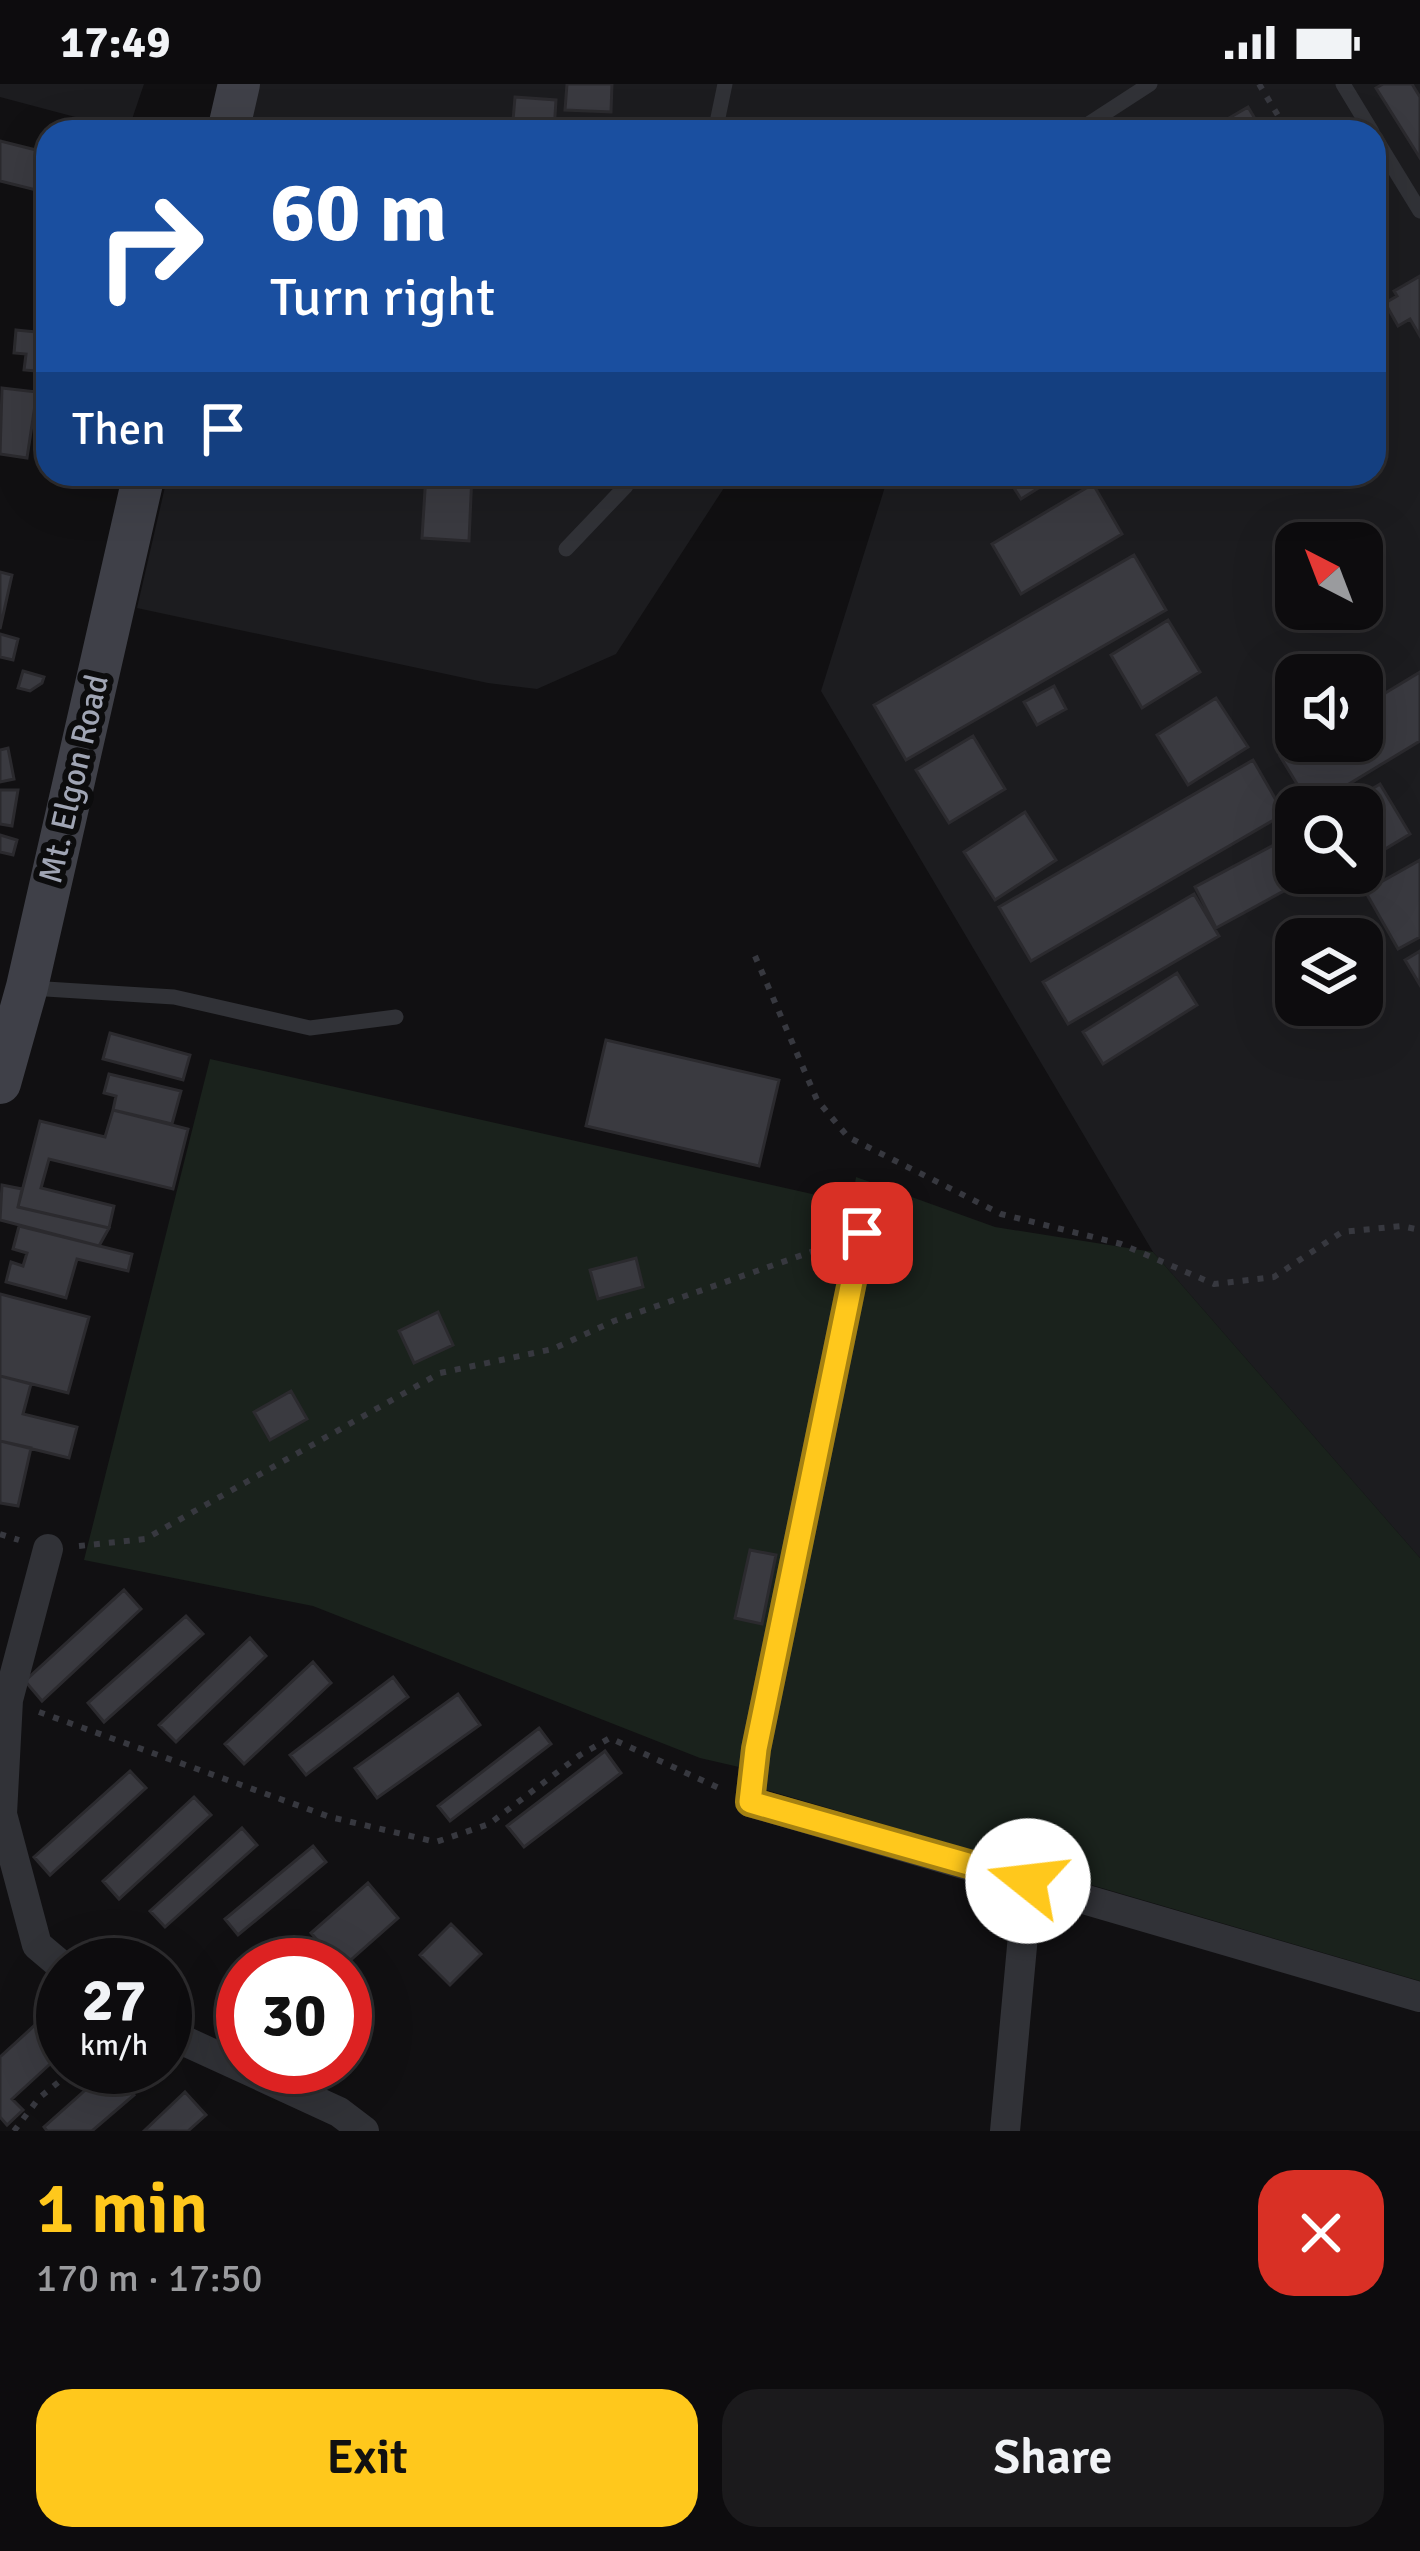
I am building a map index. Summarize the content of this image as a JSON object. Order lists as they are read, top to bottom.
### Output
{
  "streets": {
    "street": ["Mt. Elgon Road"]
  },
  "north": "top left",
  "page": {
    "status": "17:49",
    "turn": ["60 m", "Turn right"],
    "then": "Then",
    "speed": "27 km/h",
    "limit": "30",
    "heading": ["1 min", "170 m · 17:50"],
    "buttons": ["Exit", "Share"]
  }
}
